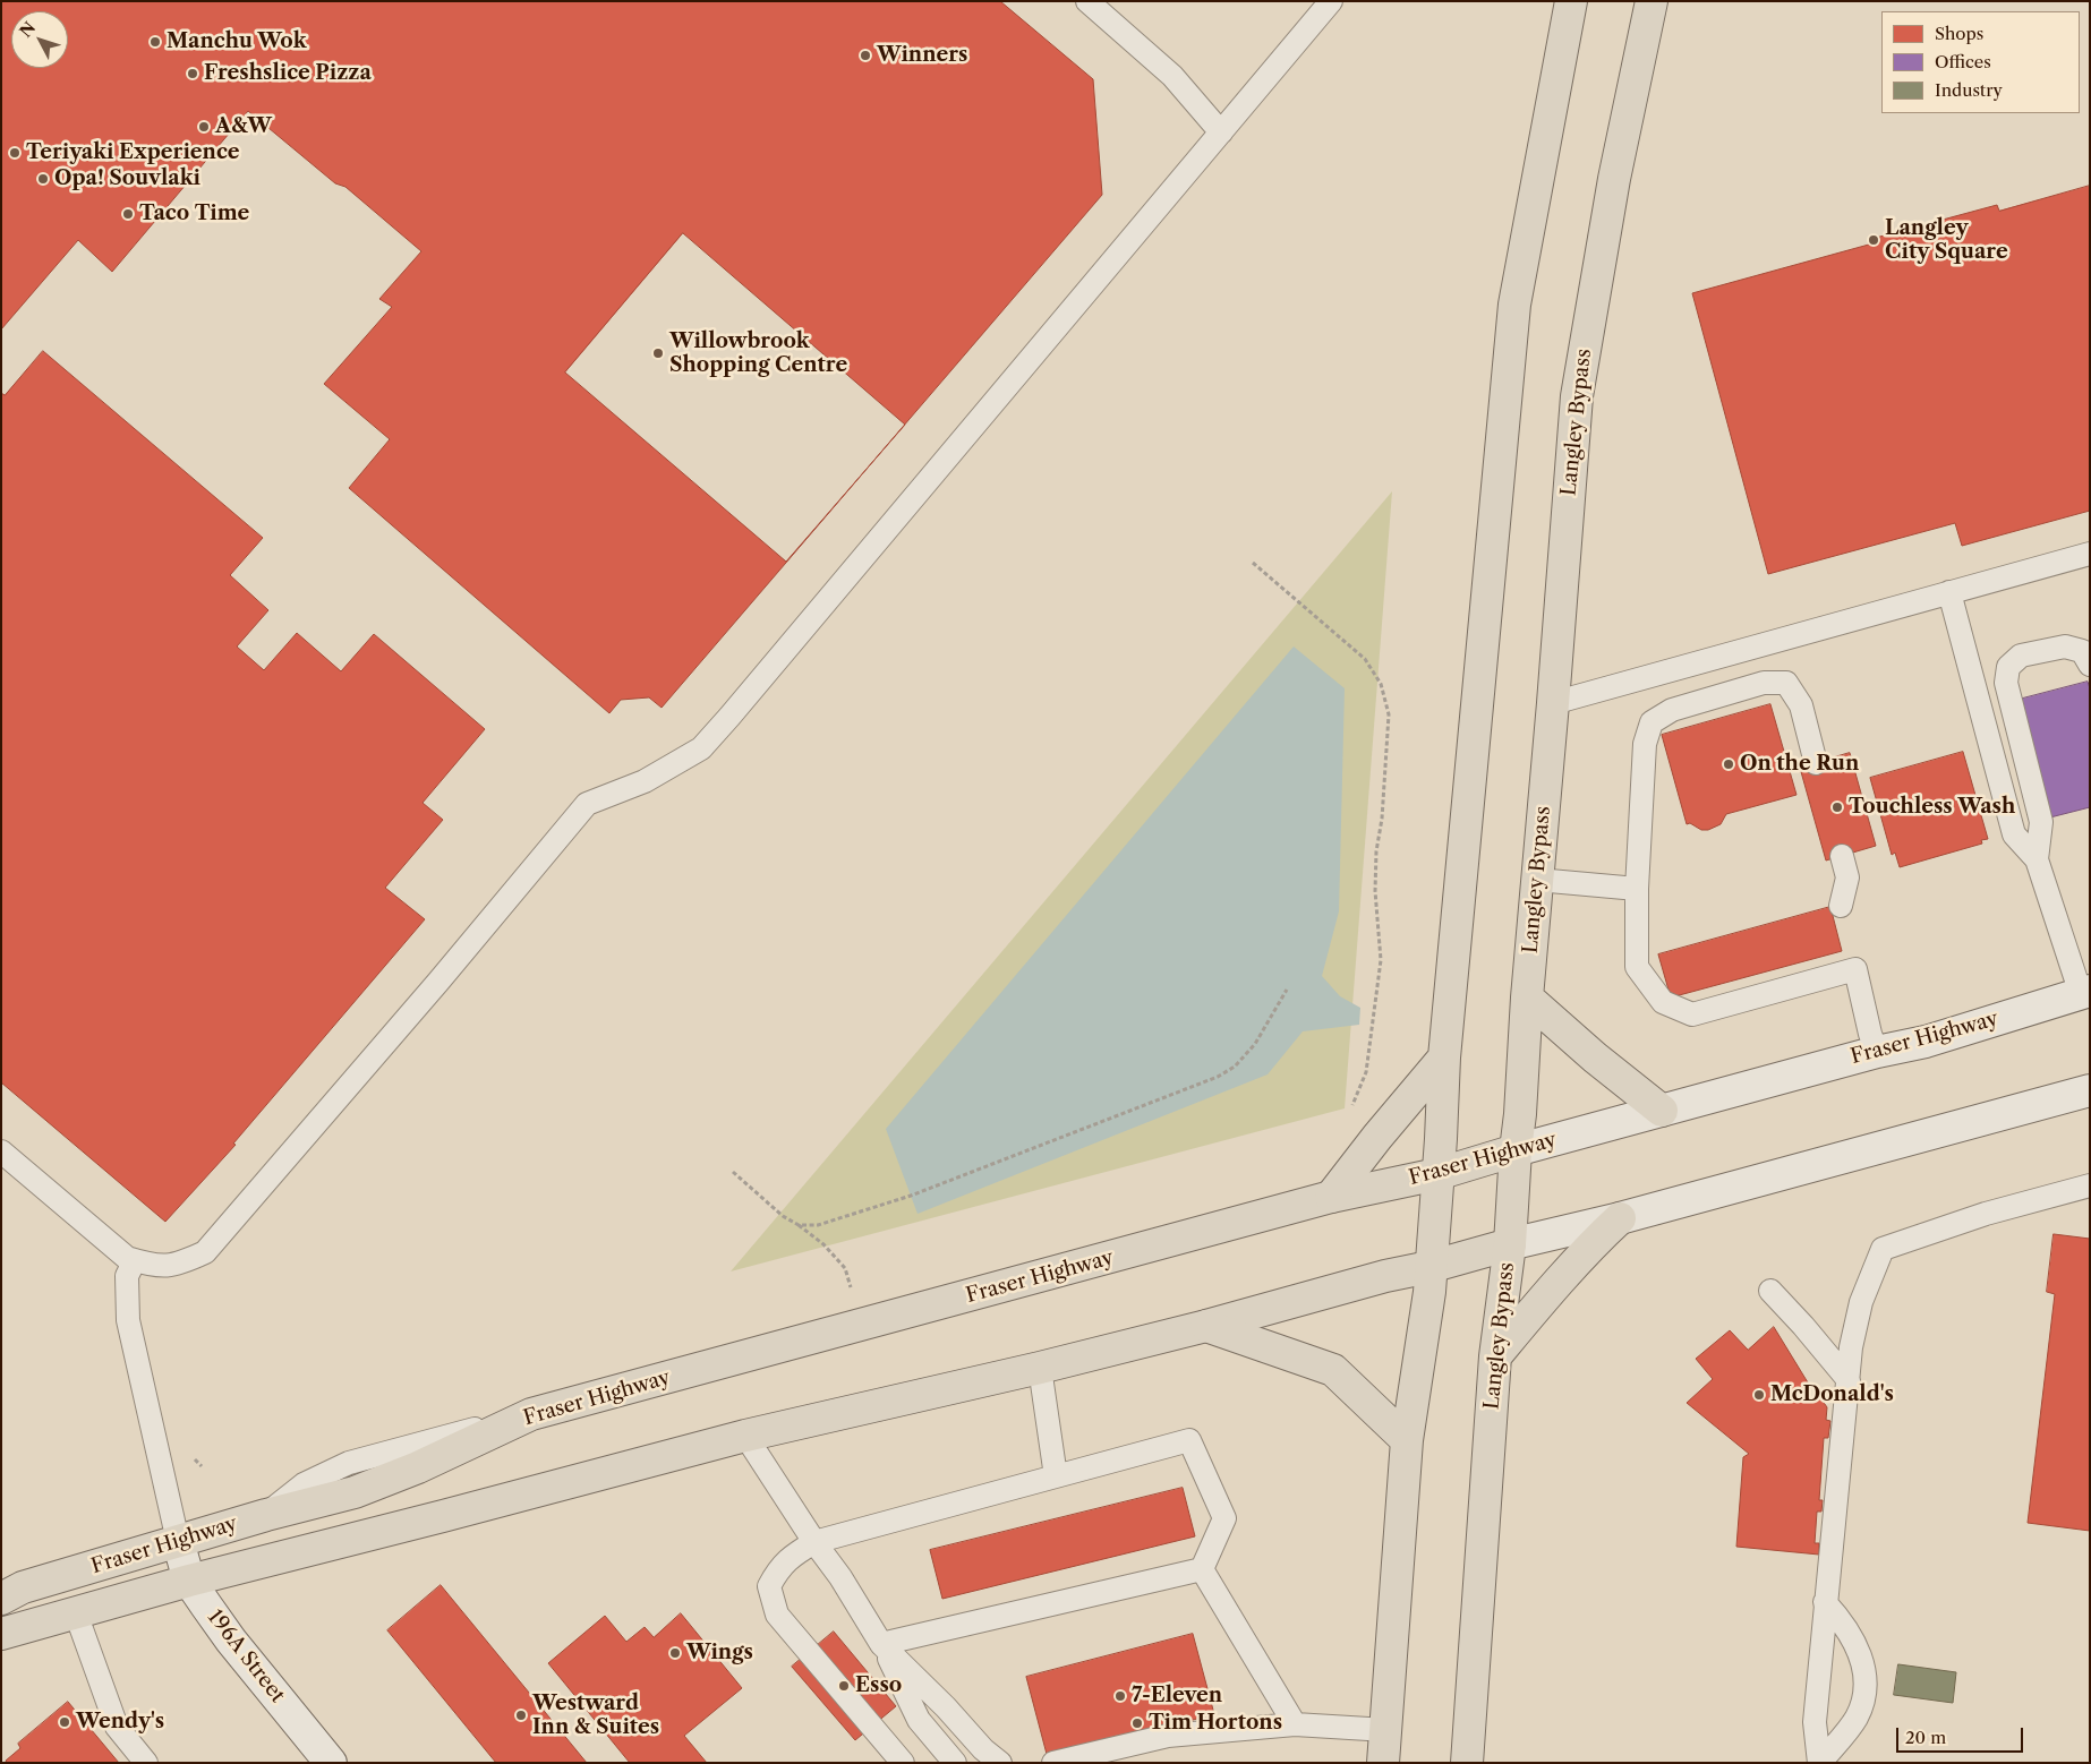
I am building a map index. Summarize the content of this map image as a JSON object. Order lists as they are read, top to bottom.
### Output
{
  "streets": {
    "main road": ["Langley Bypass", "Fraser Highway", "196A Street"]
  },
  "crossings": [
    ["Langley Bypass", "Fraser Highway"],
    ["Fraser Highway", "196A Street"]
  ],
  "places": [
    "Manchu Wok",
    "Winners",
    "Freshslice Pizza",
    "A&W",
    "Teriyaki Experience",
    "Opa! Souvlaki",
    "Taco Time",
    "Langley City Square",
    "Willowbrook Shopping Centre",
    "On the Run",
    "Touchless Wash",
    "McDonald's",
    "Wings",
    "Esso",
    "7-Eleven",
    "Westward Inn & Suites",
    "Wendy's",
    "Tim Hortons"
  ],
  "legend": ["Shops", "Offices", "Industry"],
  "scale_bar": "20 m",
  "north": "top left"
}
